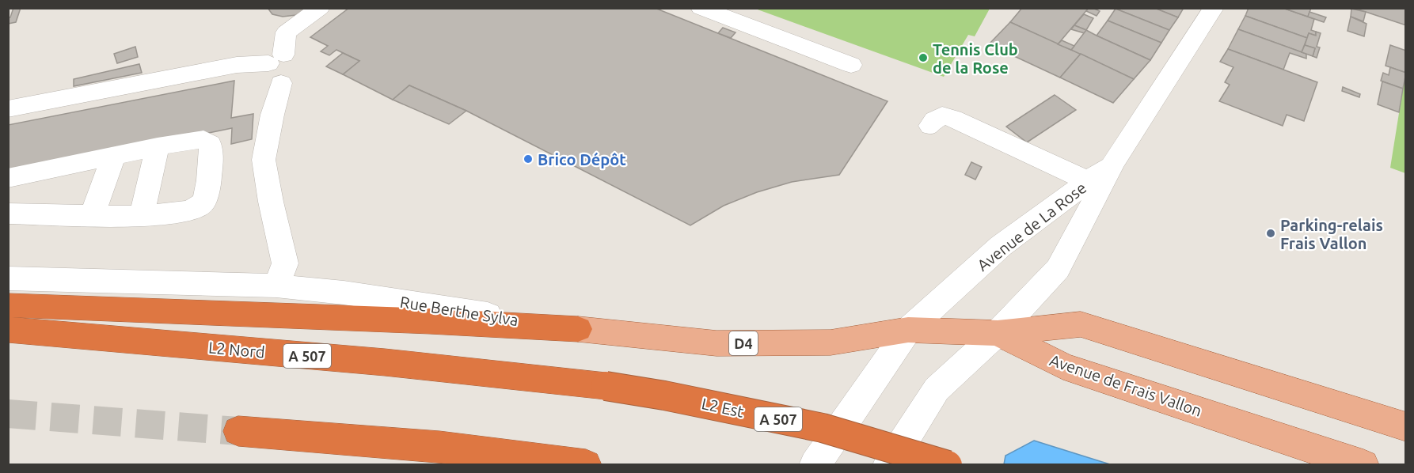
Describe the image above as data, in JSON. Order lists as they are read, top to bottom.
{
  "streets": {
    "highway": ["L2 Nord", "A 507", "L2 Est"],
    "main road": ["Rue Berthe Sylva", "D4", "Avenue de Frais Vallon"],
    "street": ["Avenue de La Rose"]
  },
  "crossings": [
    ["Avenue de La Rose", "Rue Berthe Sylva"],
    ["Avenue de La Rose", "D4"],
    ["Avenue de La Rose", "Avenue de Frais Vallon"],
    ["Rue Berthe Sylva", "D4"],
    ["D4", "Avenue de Frais Vallon"],
    ["L2 Nord", "L2 Est"]
  ],
  "places": ["Tennis Club de la Rose", "Brico Dépôt", "Parking-relais Frais Vallon"]
}
